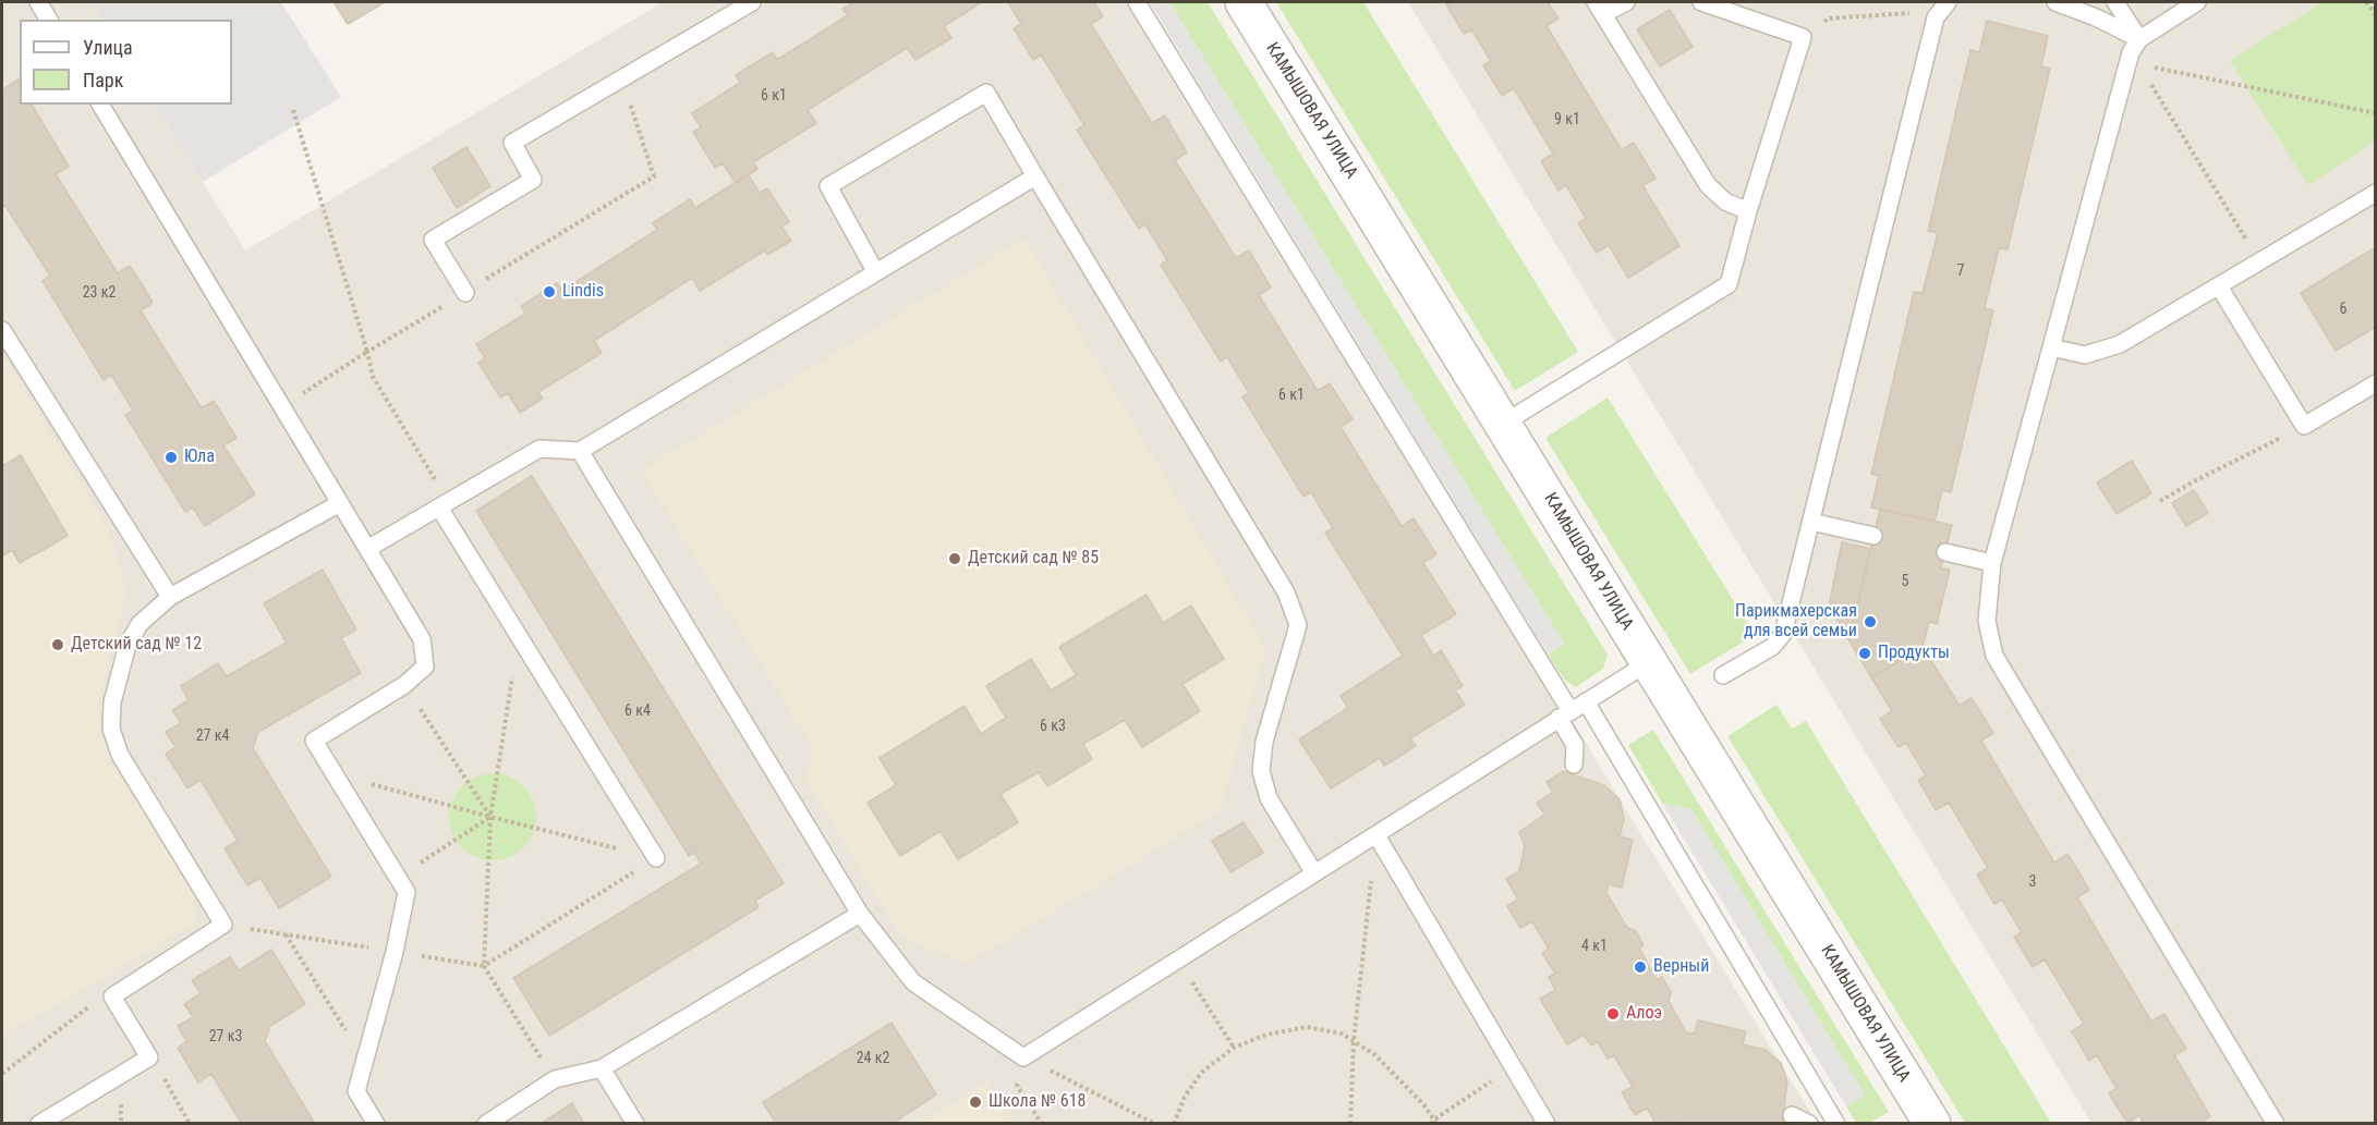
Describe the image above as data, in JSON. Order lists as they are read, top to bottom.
{
  "streets": {
    "street": ["КАМЫШОВАЯ УЛИЦА"]
  },
  "places": [
    "Lindis",
    "Юла",
    "Детский сад № 85",
    "Парикмахерская для всей семьи",
    "Детский сад № 12",
    "Продукты",
    "Верный",
    "Алоэ",
    "Школа № 618"
  ],
  "house_numbers": [
    "6 к1",
    "9 к1",
    "7",
    "23 к2",
    "6",
    "6 к1",
    "5",
    "6 к4",
    "6 к3",
    "27 к4",
    "3",
    "4 к1",
    "27 к3",
    "24 к2"
  ],
  "legend": ["Улица", "Парк"]
}
